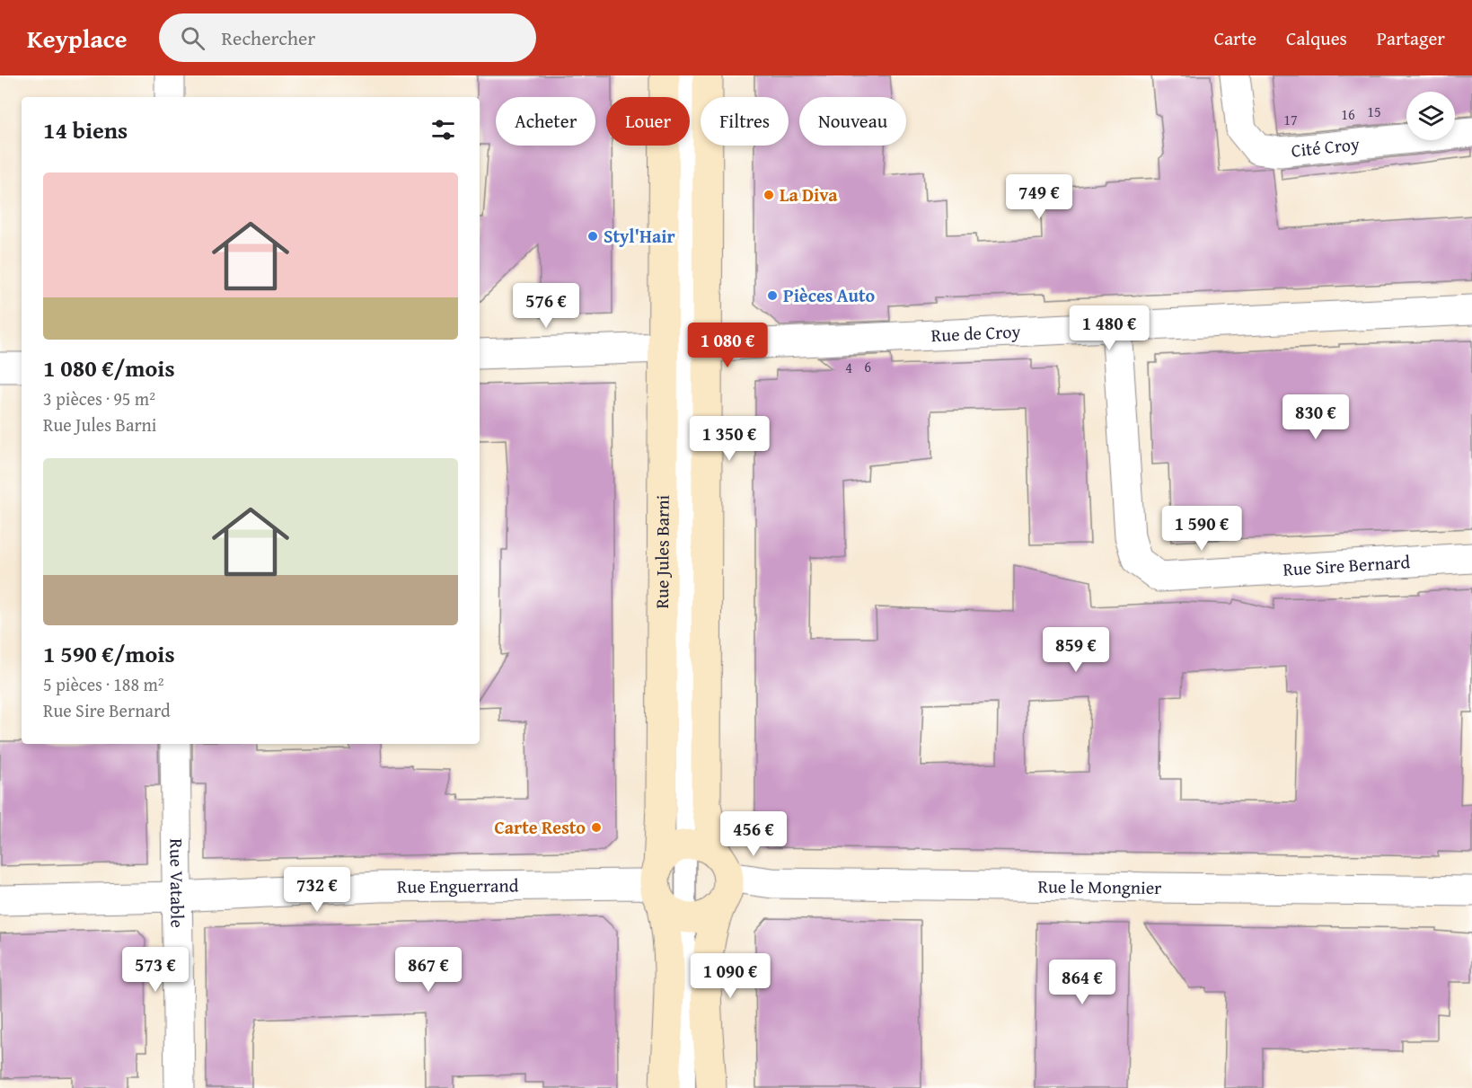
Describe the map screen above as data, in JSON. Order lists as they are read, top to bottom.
{
  "streets": {
    "main road": ["Rue Jules Barni"],
    "street": [
      "Cité Croy",
      "Rue de Croy",
      "Rue Sire Bernard",
      "Rue Vatable",
      "Rue Enguerrand",
      "Rue le Mongnier"
    ]
  },
  "crossings": [
    ["Rue de Croy", "Rue Sire Bernard"],
    ["Rue Jules Barni", "Rue Enguerrand"],
    ["Rue Vatable", "Rue Enguerrand"]
  ],
  "places": [
    "La Diva",
    "Styl'Hair",
    "Pièces Auto",
    "Carte Resto"
  ],
  "house_numbers": [
    "15",
    "16",
    "17",
    "6",
    "4"
  ],
  "page": {
    "header": "Keyplace",
    "search": "Rechercher",
    "nav": ["Carte", "Calques", "Partager"],
    "chip": [
      "Acheter",
      "Louer",
      "Filtres",
      "Nouveau"
    ],
    "heading": "14 biens",
    "list": [
      {
        "name": "1 080 €/mois",
        "note": "3 pièces · 95 m² · Rue Jules Barni"
      },
      {
        "name": "1 590 €/mois",
        "note": "5 pièces · 188 m² · Rue Sire Bernard"
      }
    ],
    "price": [
      "749 €",
      "576 €",
      "1 480 €",
      "1 080 €",
      "830 €",
      "1 350 €",
      "1 590 €",
      "859 €",
      "456 €",
      "732 €",
      "573 €",
      "867 €",
      "1 090 €",
      "864 €"
    ]
  }
}
